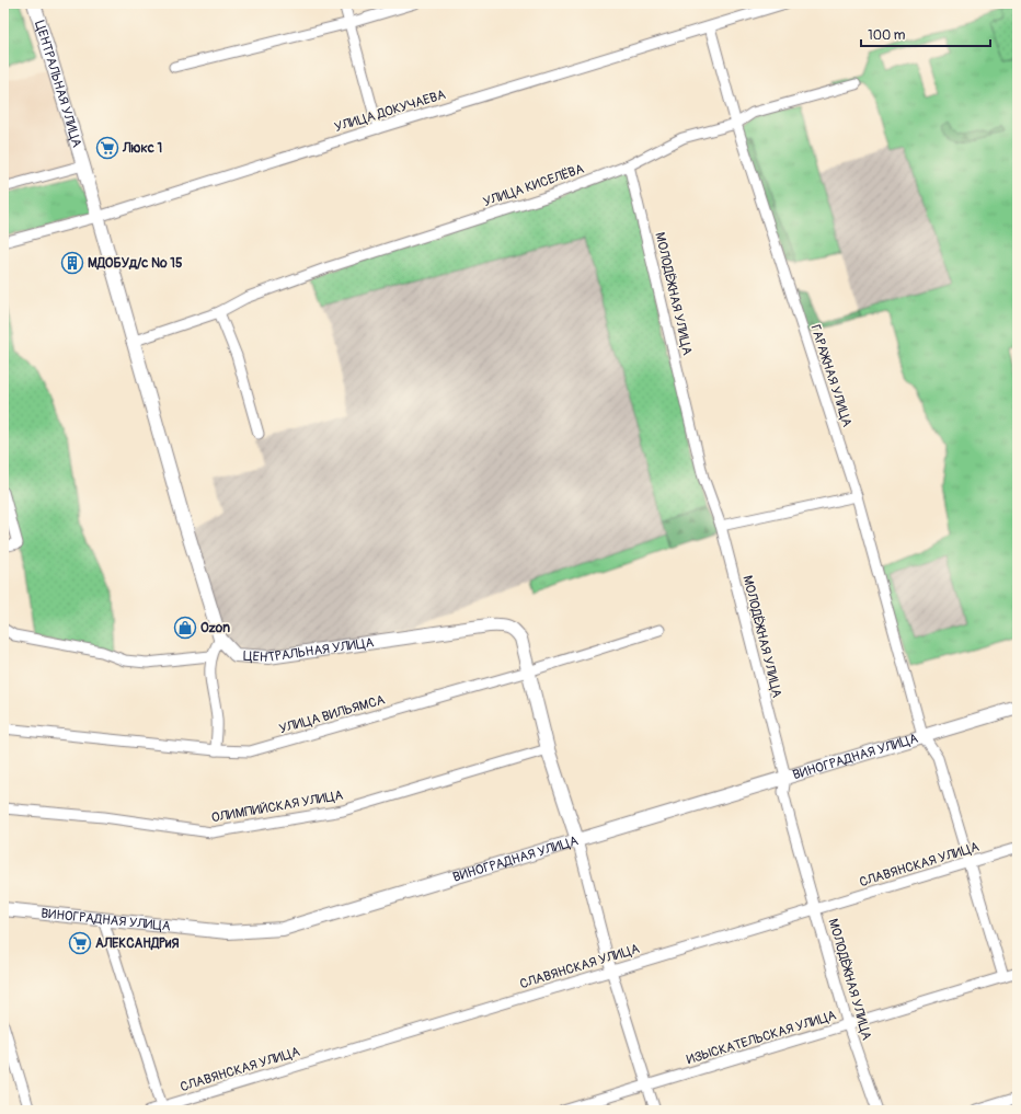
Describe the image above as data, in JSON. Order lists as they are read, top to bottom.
{
  "streets": {
    "street": [
      "ЦЕНТРАЛЬНАЯ УЛИЦА",
      "УЛИЦА ДОКУЧАЕВА",
      "УЛИЦА КИСЕЛЁВА",
      "МОЛОДЁЖНАЯ УЛИЦА",
      "ГАРАЖНАЯ УЛИЦА",
      "УЛИЦА ВИЛЬЯМСА",
      "ВИНОГРАДНАЯ УЛИЦА",
      "ОЛИМПИЙСКАЯ УЛИЦА",
      "СЛАВЯНСКАЯ УЛИЦА",
      "ИЗЫСКАТЕЛЬСКАЯ УЛИЦА"
    ]
  },
  "crossings": [
    ["ЦЕНТРАЛЬНАЯ УЛИЦА", "УЛИЦА ДОКУЧАЕВА"],
    ["ЦЕНТРАЛЬНАЯ УЛИЦА", "УЛИЦА КИСЕЛЁВА"],
    ["ЦЕНТРАЛЬНАЯ УЛИЦА", "УЛИЦА ВИЛЬЯМСА"],
    ["ЦЕНТРАЛЬНАЯ УЛИЦА", "ВИНОГРАДНАЯ УЛИЦА"],
    ["ЦЕНТРАЛЬНАЯ УЛИЦА", "ОЛИМПИЙСКАЯ УЛИЦА"],
    ["УЛИЦА ДОКУЧАЕВА", "ГАРАЖНАЯ УЛИЦА"],
    ["УЛИЦА КИСЕЛЁВА", "МОЛОДЁЖНАЯ УЛИЦА"],
    ["УЛИЦА КИСЕЛЁВА", "ГАРАЖНАЯ УЛИЦА"],
    ["МОЛОДЁЖНАЯ УЛИЦА", "ВИНОГРАДНАЯ УЛИЦА"],
    ["МОЛОДЁЖНАЯ УЛИЦА", "СЛАВЯНСКАЯ УЛИЦА"],
    ["МОЛОДЁЖНАЯ УЛИЦА", "ИЗЫСКАТЕЛЬСКАЯ УЛИЦА"],
    ["ГАРАЖНАЯ УЛИЦА", "ВИНОГРАДНАЯ УЛИЦА"],
    ["ГАРАЖНАЯ УЛИЦА", "СЛАВЯНСКАЯ УЛИЦА"],
    ["ГАРАЖНАЯ УЛИЦА", "ИЗЫСКАТЕЛЬСКАЯ УЛИЦА"]
  ],
  "places": {
    "supermarket": ["Люкс 1", "АЛЕКСАНДРиЯ"],
    "building": ["МДОБУд/с № 15"],
    "shop": ["Ozon"]
  },
  "scale_bar": "100 m"
}
